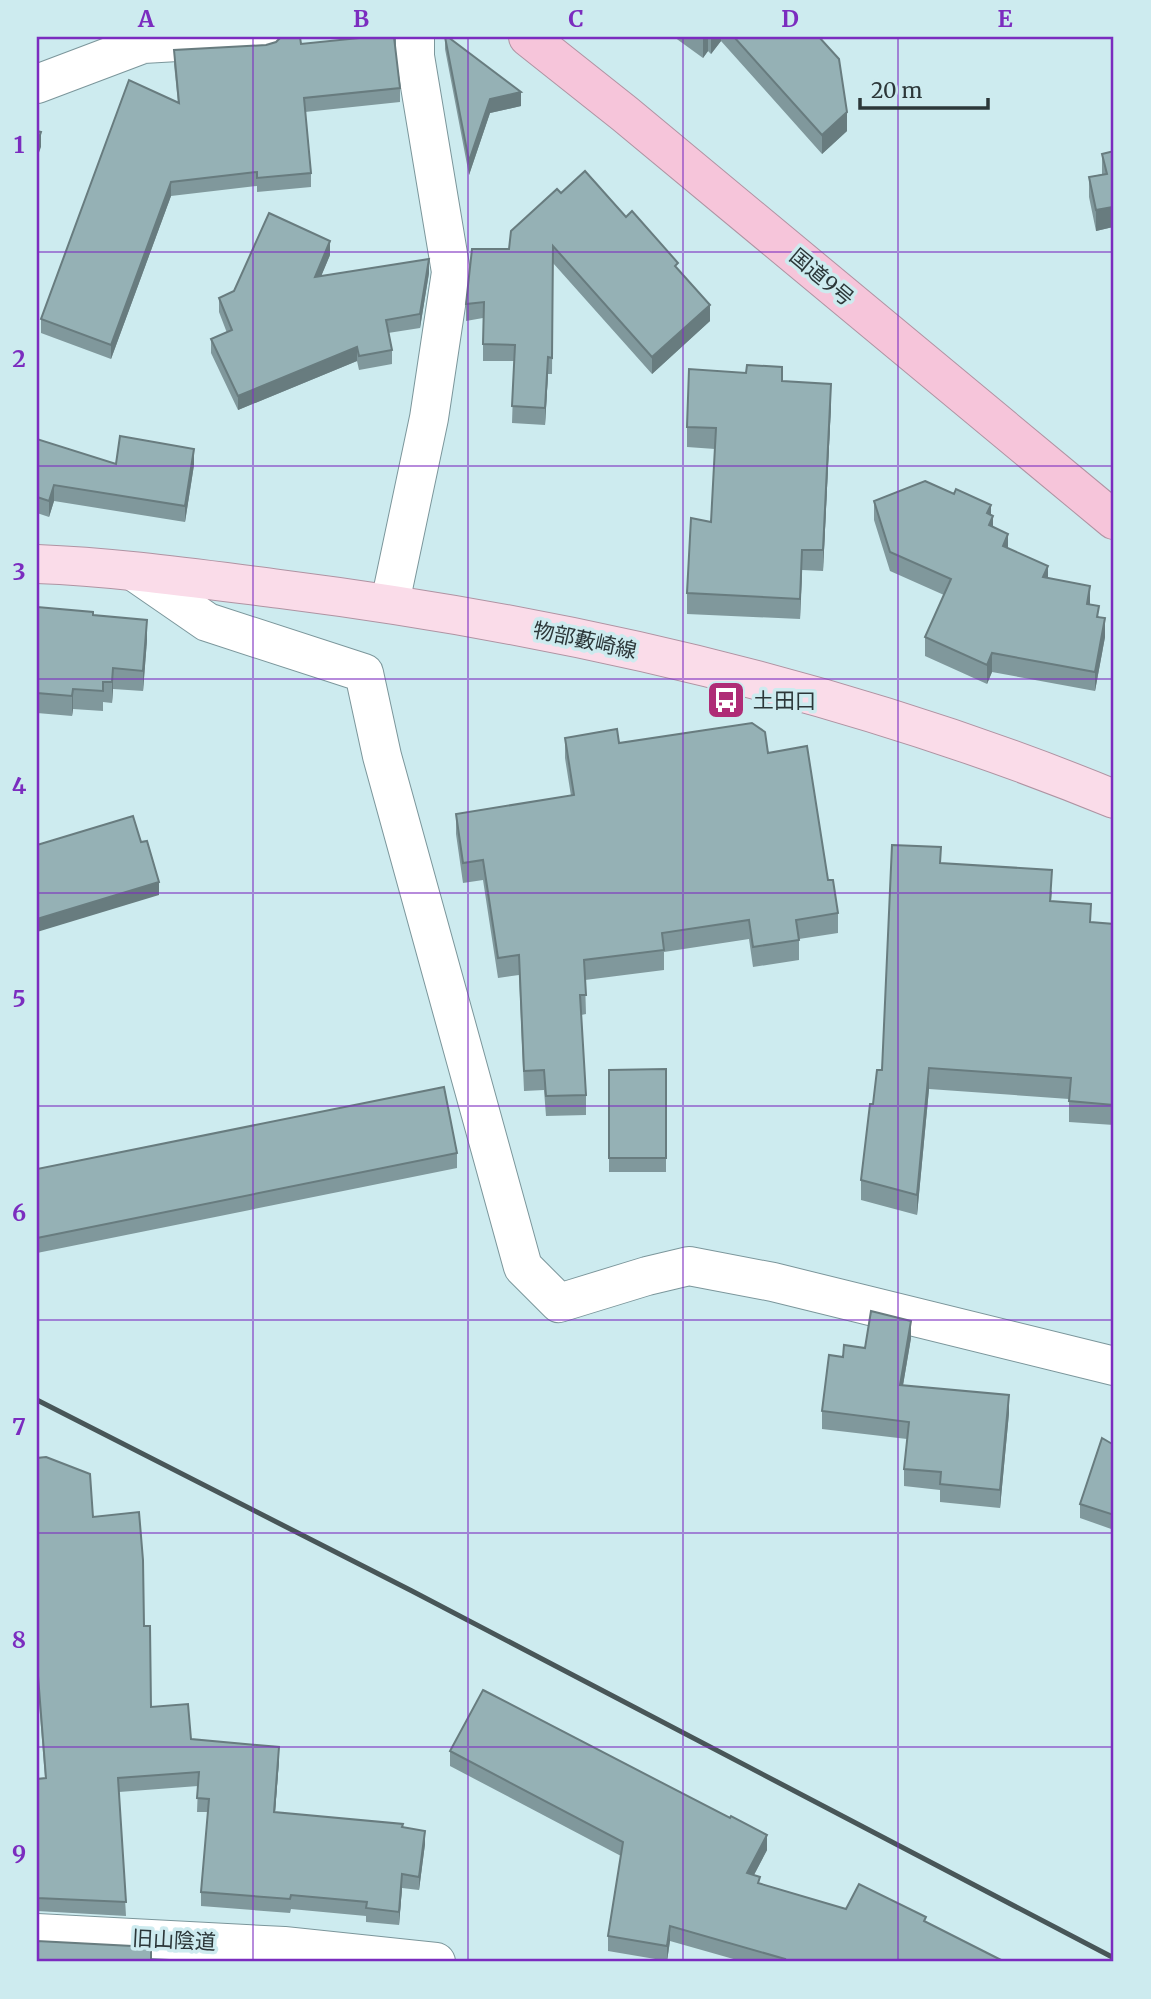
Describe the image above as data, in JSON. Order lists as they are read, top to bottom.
{
  "streets": {
    "highway": ["国道9号"],
    "main road": ["物部藪崎線"],
    "street": ["旧山陰道"]
  },
  "places": {
    "bus stop": ["土田口"]
  },
  "scale_bar": "20 m",
  "grid": {
    "columns": [
      "A",
      "B",
      "C",
      "D",
      "E"
    ],
    "rows": [
      "1",
      "2",
      "3",
      "4",
      "5",
      "6",
      "7",
      "8",
      "9"
    ]
  }
}
